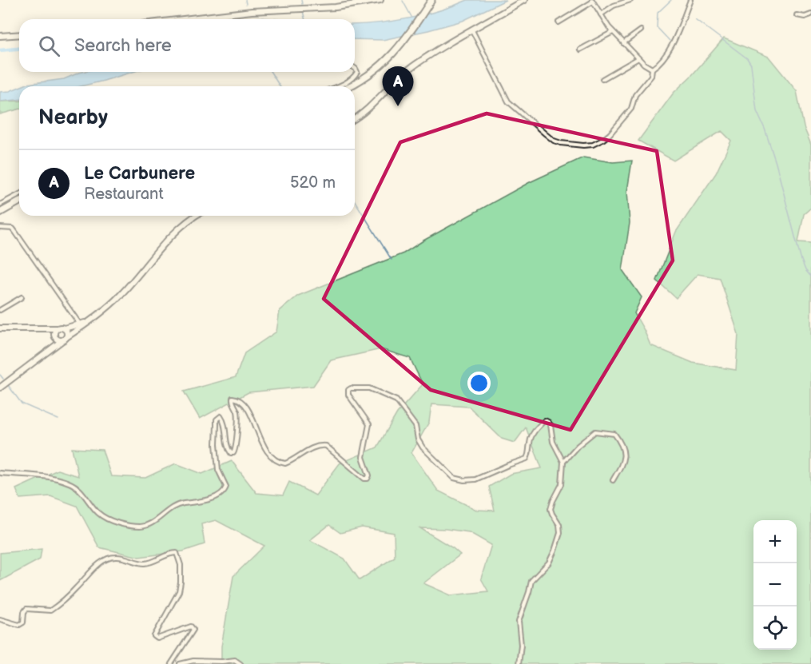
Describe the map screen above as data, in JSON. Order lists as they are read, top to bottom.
{
  "page": {
    "search": "Search here",
    "pins": "A",
    "heading": "Nearby",
    "list": [
      {
        "mark": "A",
        "name": "Le Carbunere",
        "note": "Restaurant",
        "value": "520 m"
      }
    ],
    "map_buttons": ["+", "−"]
  }
}
